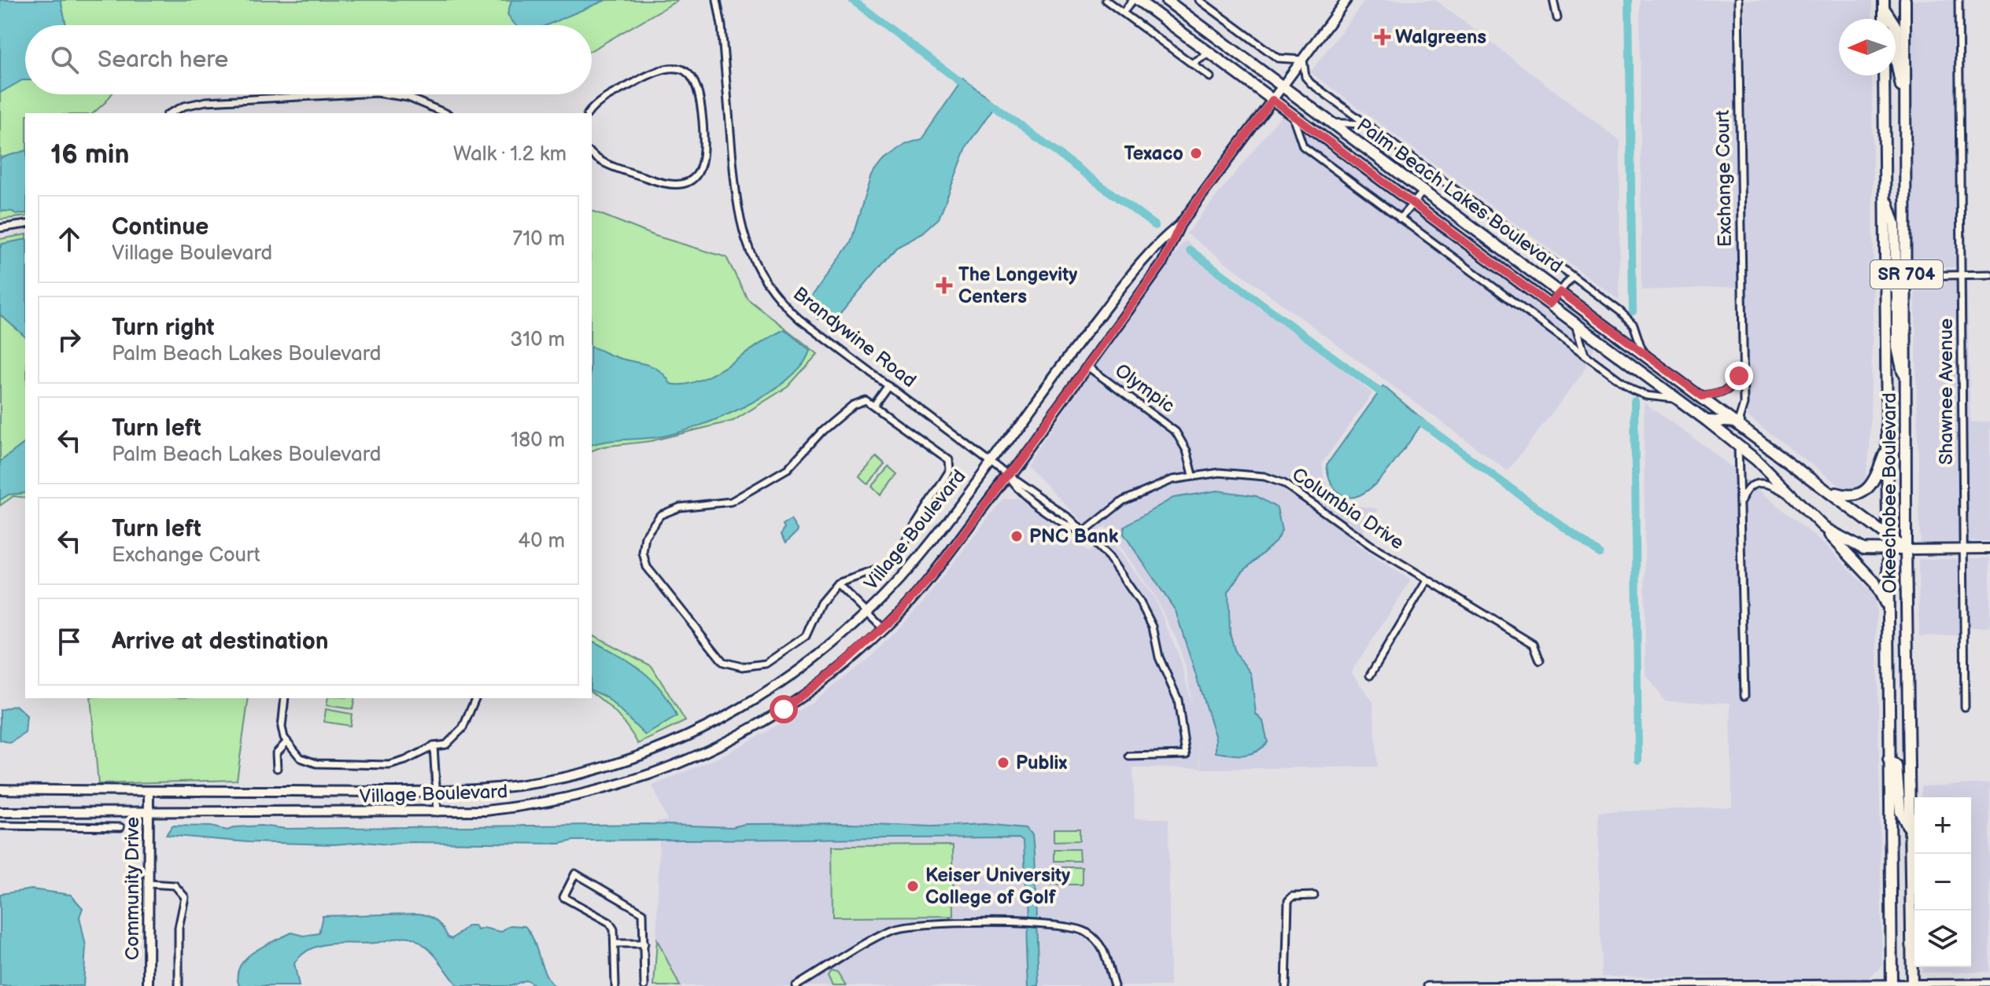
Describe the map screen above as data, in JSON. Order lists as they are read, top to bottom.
{
  "streets": {
    "main road": ["Palm Beach Lakes Boulevard", "SR 704", "Okeechobee Boulevard"],
    "street": [
      "Exchange Court",
      "Brandywine Road",
      "Olympic",
      "Shawnee Avenue",
      "Columbia Drive",
      "Village Boulevard",
      "Community Drive"
    ]
  },
  "crossings": [
    ["Exchange Court", "Palm Beach Lakes Boulevard"],
    ["Palm Beach Lakes Boulevard", "Okeechobee Boulevard"],
    ["Palm Beach Lakes Boulevard", "Village Boulevard"],
    ["Brandywine Road", "Columbia Drive"],
    ["Brandywine Road", "Village Boulevard"],
    ["Olympic", "Columbia Drive"],
    ["Olympic", "Village Boulevard"],
    ["Village Boulevard", "Community Drive"]
  ],
  "places": {
    "health": ["Walgreens", "The Longevity Centers"],
    "other": [
      "Texaco",
      "PNC Bank",
      "Publix",
      "Keiser University College of Golf"
    ]
  },
  "north": "left",
  "page": {
    "search": "Search here",
    "heading": ["16 min", "Walk · 1.2 km"],
    "list": [
      ["Continue", "Village Boulevard", "710 m"],
      ["Turn right", "Palm Beach Lakes Boulevard", "310 m"],
      ["Turn left", "Palm Beach Lakes Boulevard", "180 m"],
      ["Turn left", "Exchange Court", "40 m"],
      "Arrive at destination"
    ],
    "map_buttons": ["+", "−"]
  }
}
